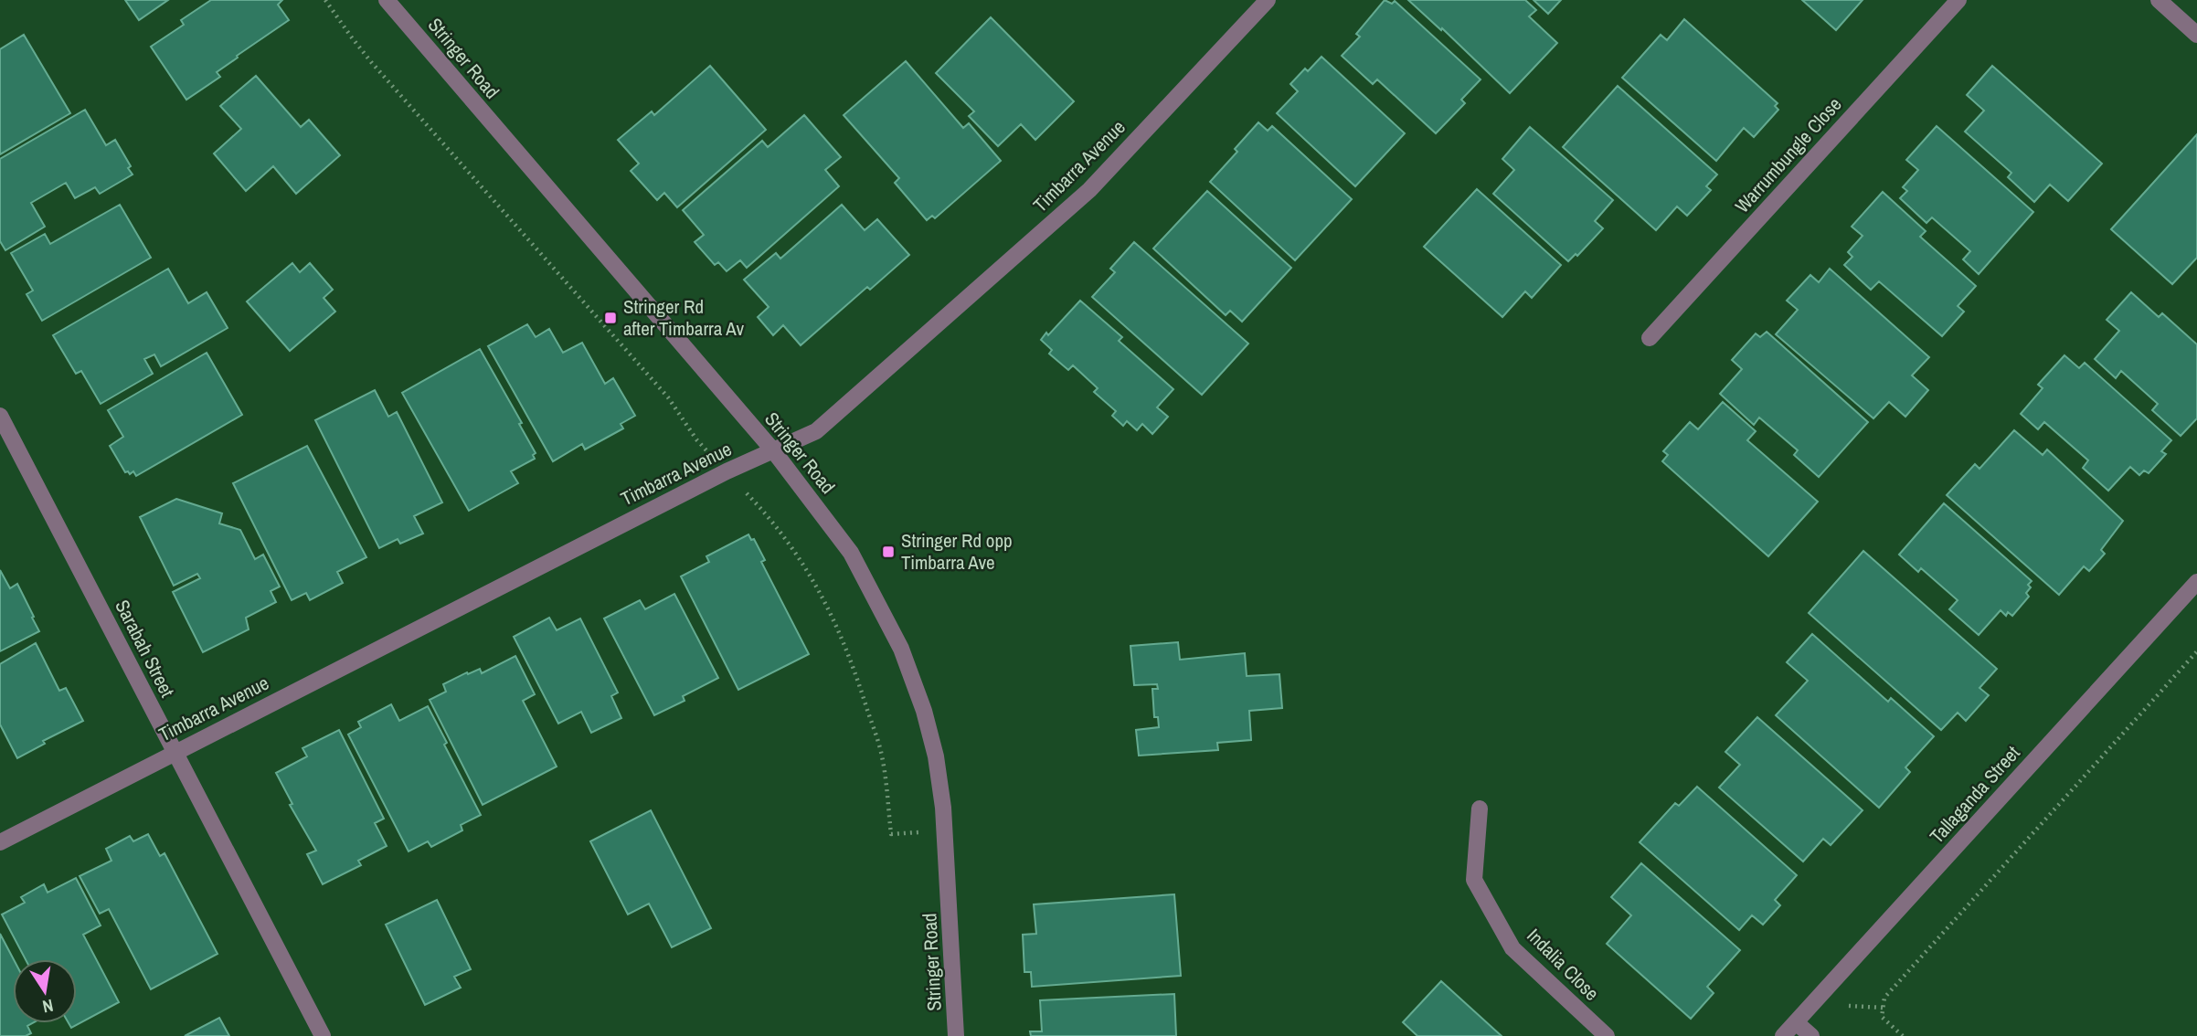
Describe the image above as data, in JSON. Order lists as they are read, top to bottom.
{
  "streets": {
    "street": [
      "Stringer Road",
      "Warrumbungle Close",
      "Timbarra Avenue",
      "Sarabah Street",
      "Tallaganda Street",
      "Indalia Close"
    ]
  },
  "crossings": [
    ["Stringer Road", "Timbarra Avenue"],
    ["Timbarra Avenue", "Sarabah Street"]
  ],
  "places": {
    "transit": ["Stringer Rd after Timbarra Av", "Stringer Rd opp Timbarra Ave"]
  },
  "north": "bottom"
}
